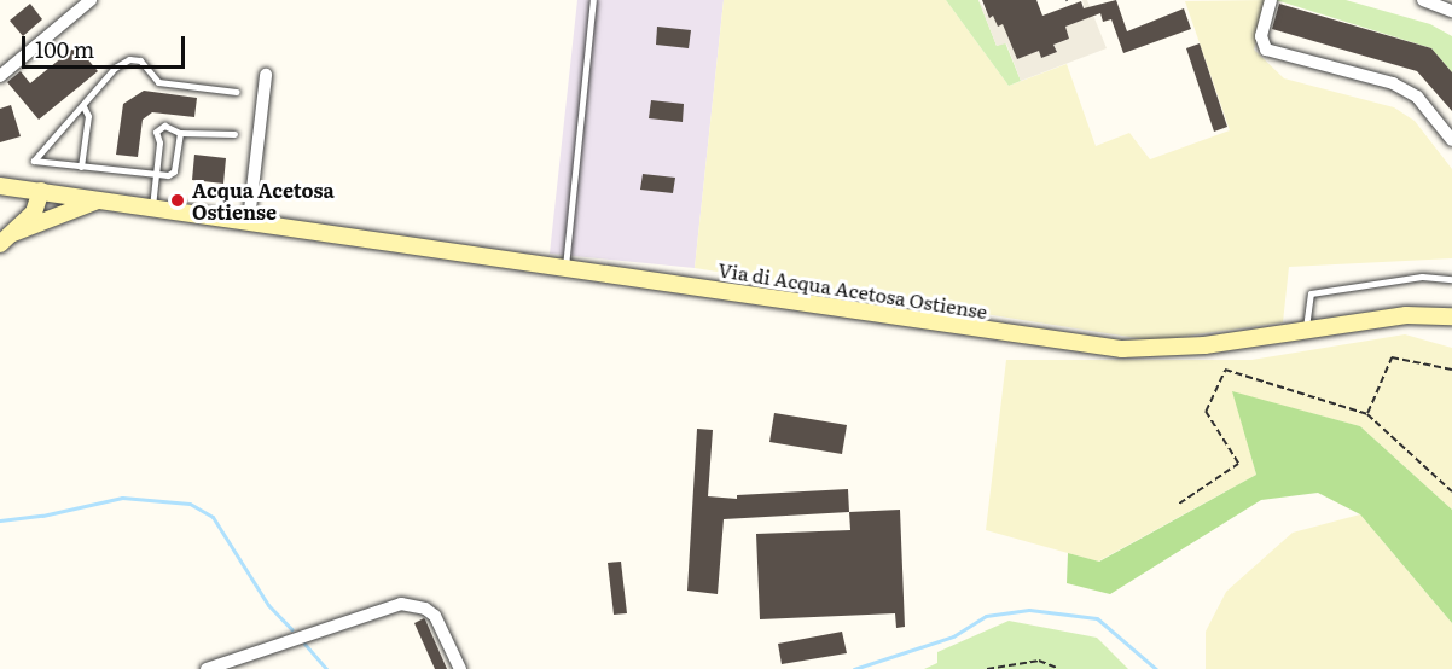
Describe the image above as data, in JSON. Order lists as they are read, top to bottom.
{
  "streets": {
    "street": ["Via di Acqua Acetosa Ostiense"]
  },
  "places": ["Acqua Acetosa Ostiense"],
  "scale_bar": "100 m"
}
